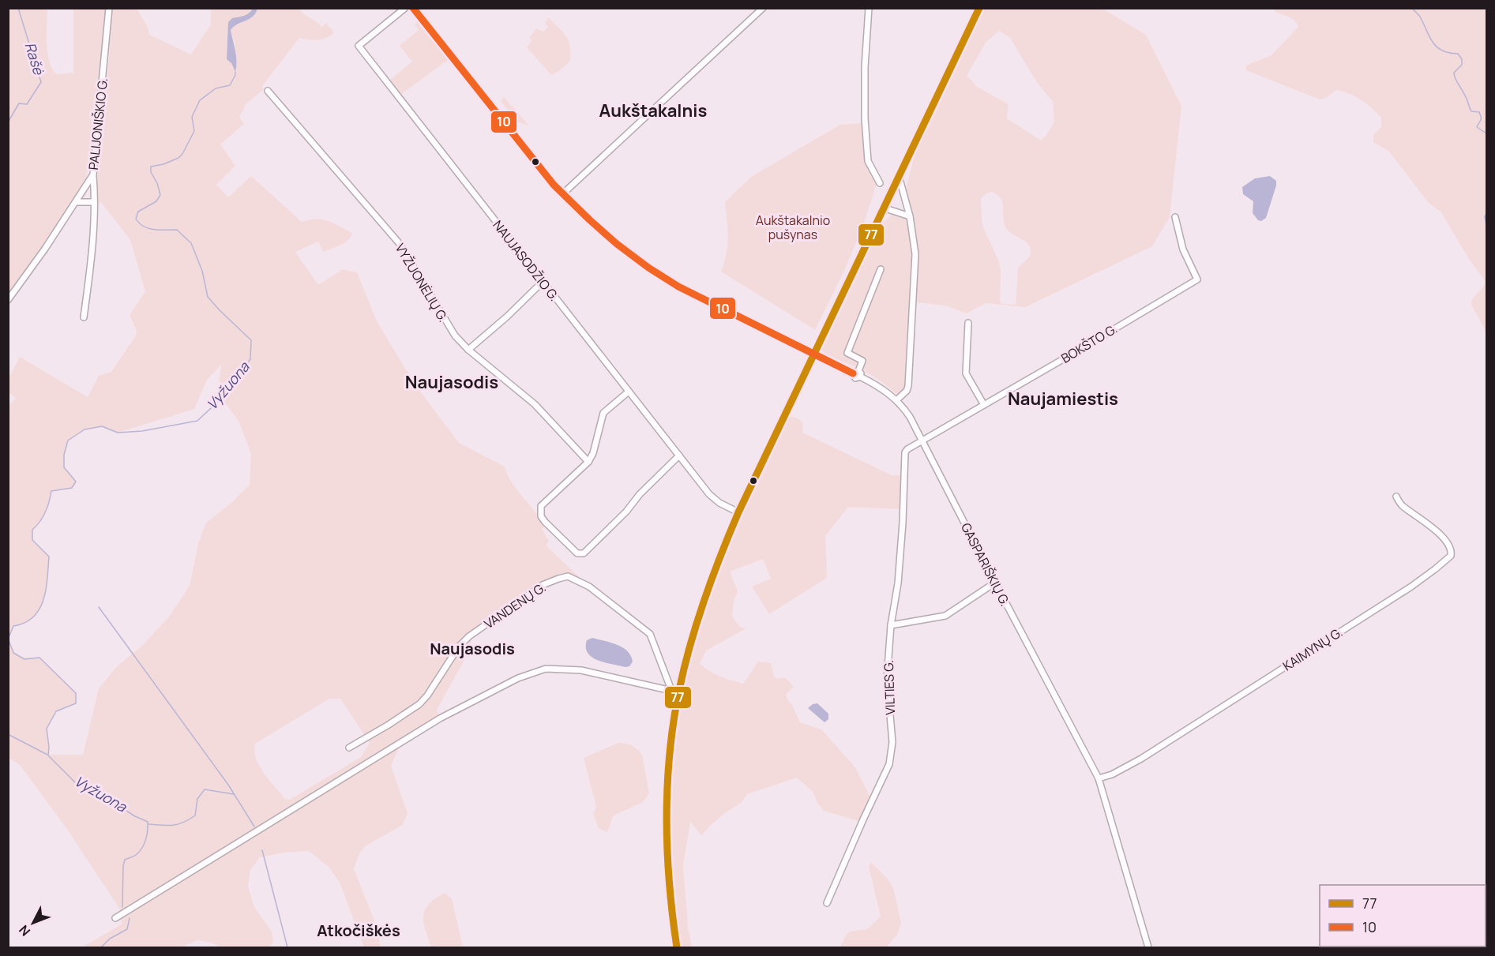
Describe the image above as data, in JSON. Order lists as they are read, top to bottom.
{
  "streets": {
    "street": [
      "PALIJONIŠKIO G.",
      "NAUJASODŽIO G.",
      "VYŽUONĖLIŲ G.",
      "BOKŠTO G.",
      "GASPARIŠKIŲ G.",
      "VANDENŲ G.",
      "KAIMYNŲ G.",
      "VILTIES G."
    ]
  },
  "crossings": [
    ["BOKŠTO G.", "GASPARIŠKIŲ G."],
    ["BOKŠTO G.", "VILTIES G."],
    ["GASPARIŠKIŲ G.", "KAIMYNŲ G."],
    ["GASPARIŠKIŲ G.", "VILTIES G."]
  ],
  "districts": [
    "Aukštakalnis",
    "Naujasodis",
    "Naujamiestis",
    "Naujasodis",
    "Atkočiškės"
  ],
  "water": ["Rašė", "Vyžuona"],
  "parks": ["Aukštakalnio pušynas"],
  "lines": ["transit line 77", "transit line 10"],
  "legend": ["77", "10"],
  "north": "bottom left"
}
